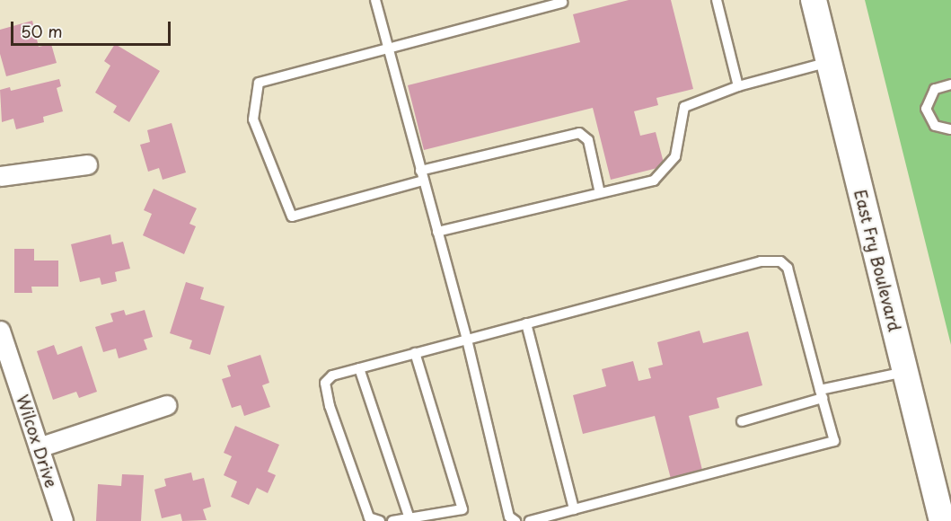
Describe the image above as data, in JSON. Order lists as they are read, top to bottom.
{
  "streets": {
    "main road": ["East Fry Boulevard"],
    "street": ["Wilcox Drive"]
  },
  "scale_bar": "50 m"
}
